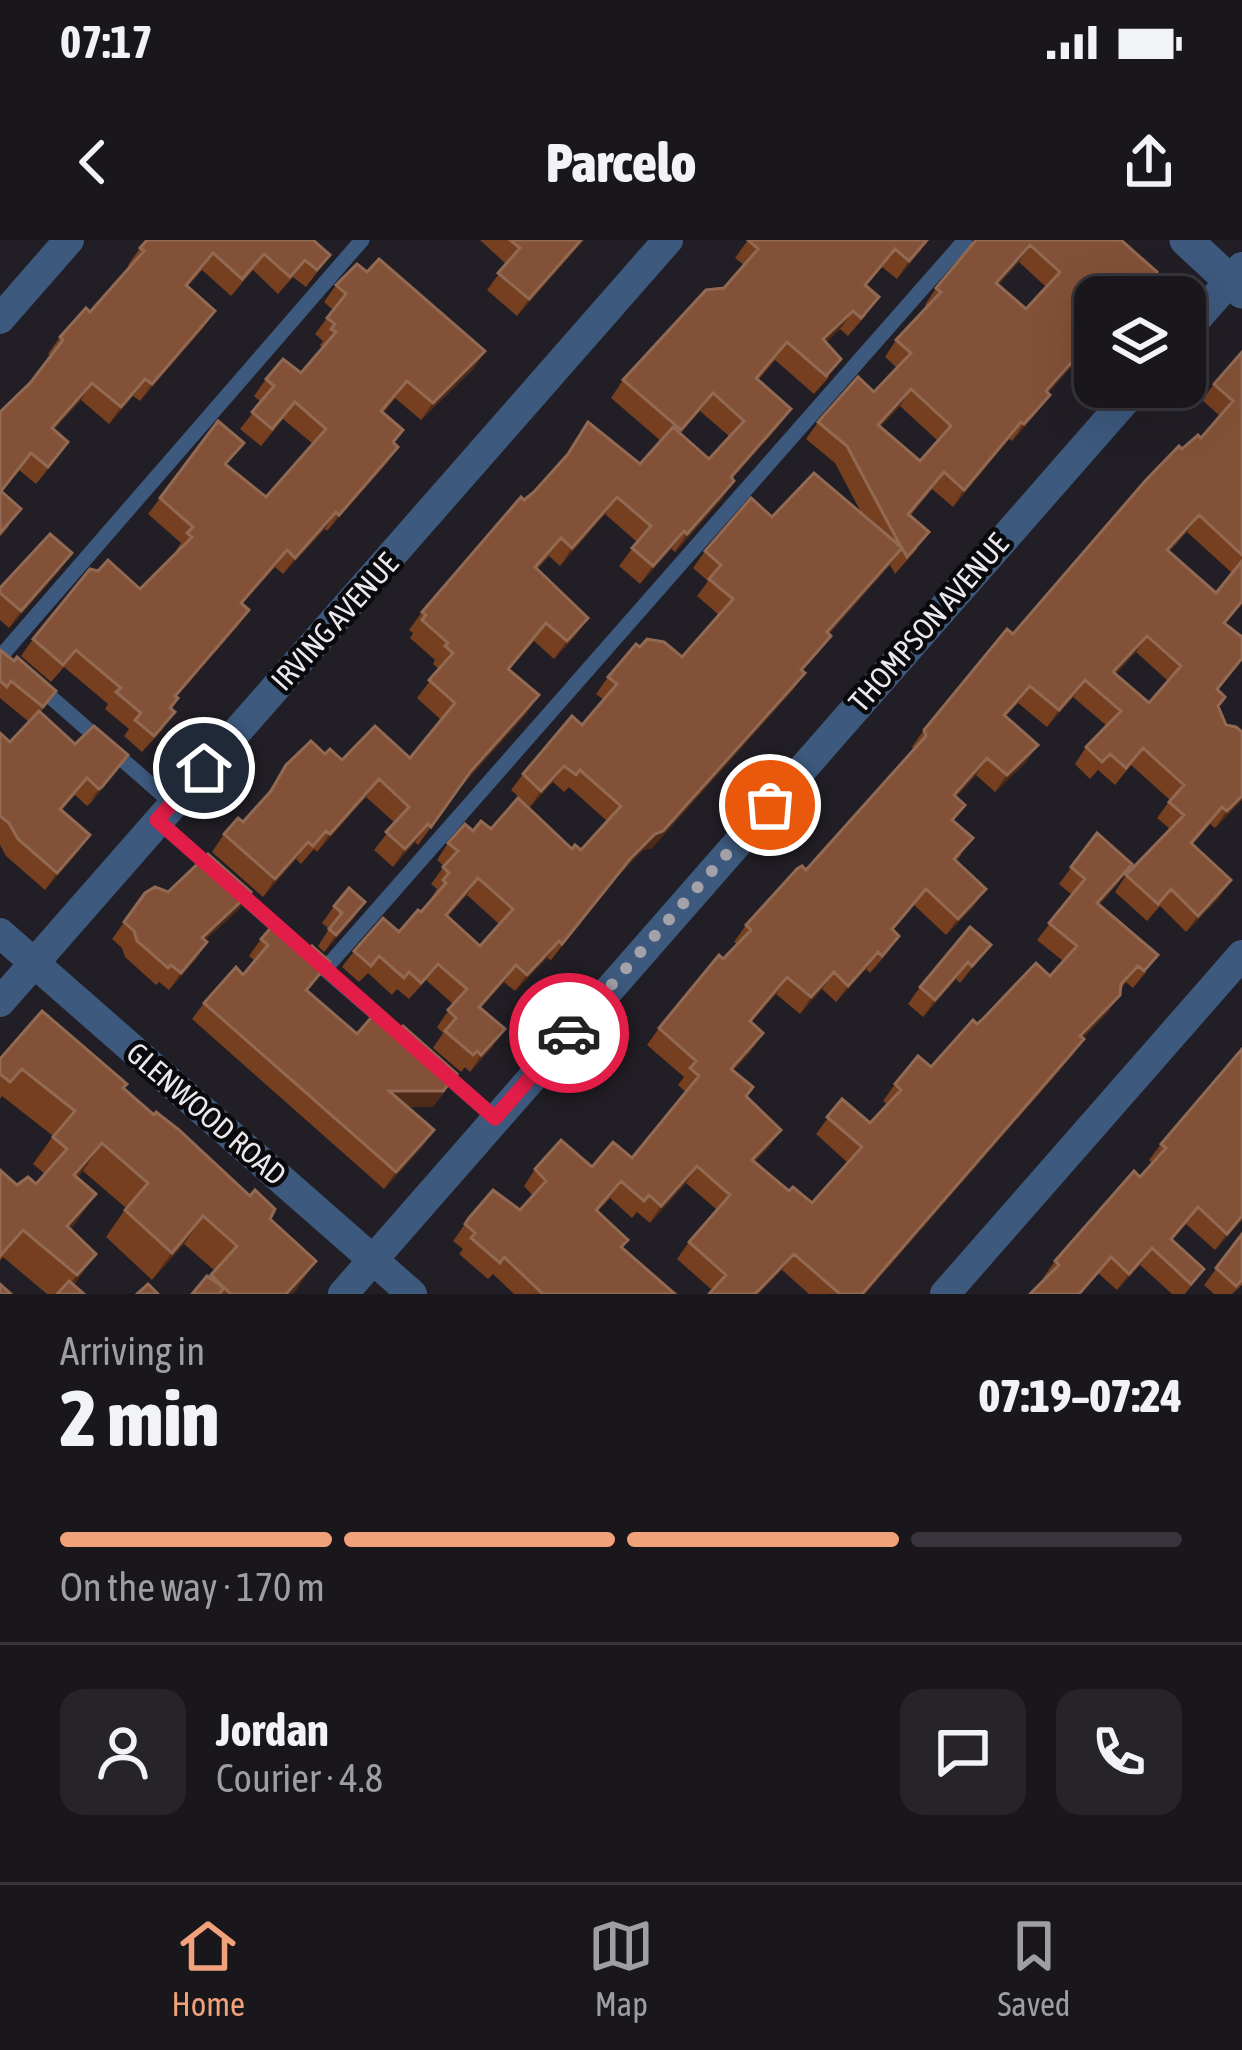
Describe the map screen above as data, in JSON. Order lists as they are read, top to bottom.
{
  "streets": {
    "street": ["IRVING AVENUE", "THOMPSON AVENUE", "GLENWOOD ROAD"]
  },
  "crossings": [
    ["IRVING AVENUE", "GLENWOOD ROAD"],
    ["THOMPSON AVENUE", "GLENWOOD ROAD"]
  ],
  "page": {
    "status": "07:17",
    "header": "Parcelo",
    "heading": ["2 min", "Arriving in", "07:19–07:24"],
    "panel": ["Jordan", "Courier · 4.8"],
    "bar": "On the way · 170 m",
    "tabs": ["Home", "Map", "Saved"]
  }
}
